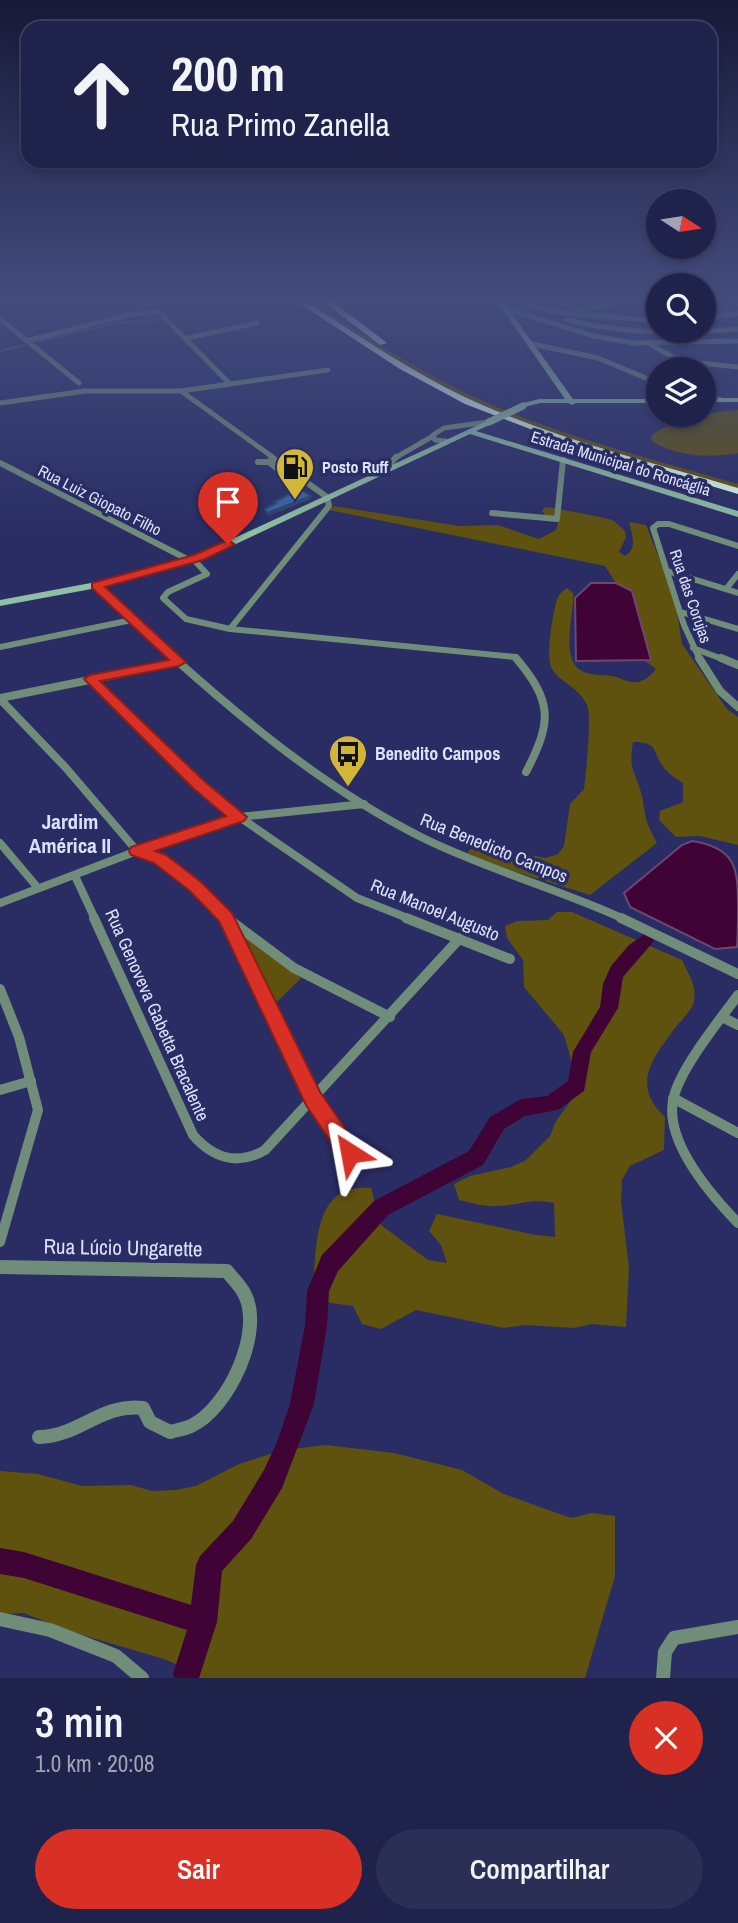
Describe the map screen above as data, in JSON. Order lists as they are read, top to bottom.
{
  "streets": {
    "street": [
      "Estrada Municipal do Roncáglia",
      "Rua Luiz Giopato Filho",
      "Rua das Corujas",
      "Rua Benedicto Campos",
      "Rua Manoel Augusto",
      "Rua Genoveva Gabetta Bracalente",
      "Rua Lúcio Ungarette"
    ]
  },
  "crossings": [
    ["Rua Manoel Augusto", "Rua Genoveva Gabetta Bracalente"]
  ],
  "districts": ["Jardim América II"],
  "places": {
    "fuel station": ["Posto Ruff"],
    "bus stop": ["Benedito Campos"]
  },
  "north": "right",
  "page": {
    "turn": ["200 m", "Rua Primo Zanella"],
    "heading": ["3 min", "1.0 km · 20:08"],
    "buttons": ["Sair", "Compartilhar"]
  }
}
